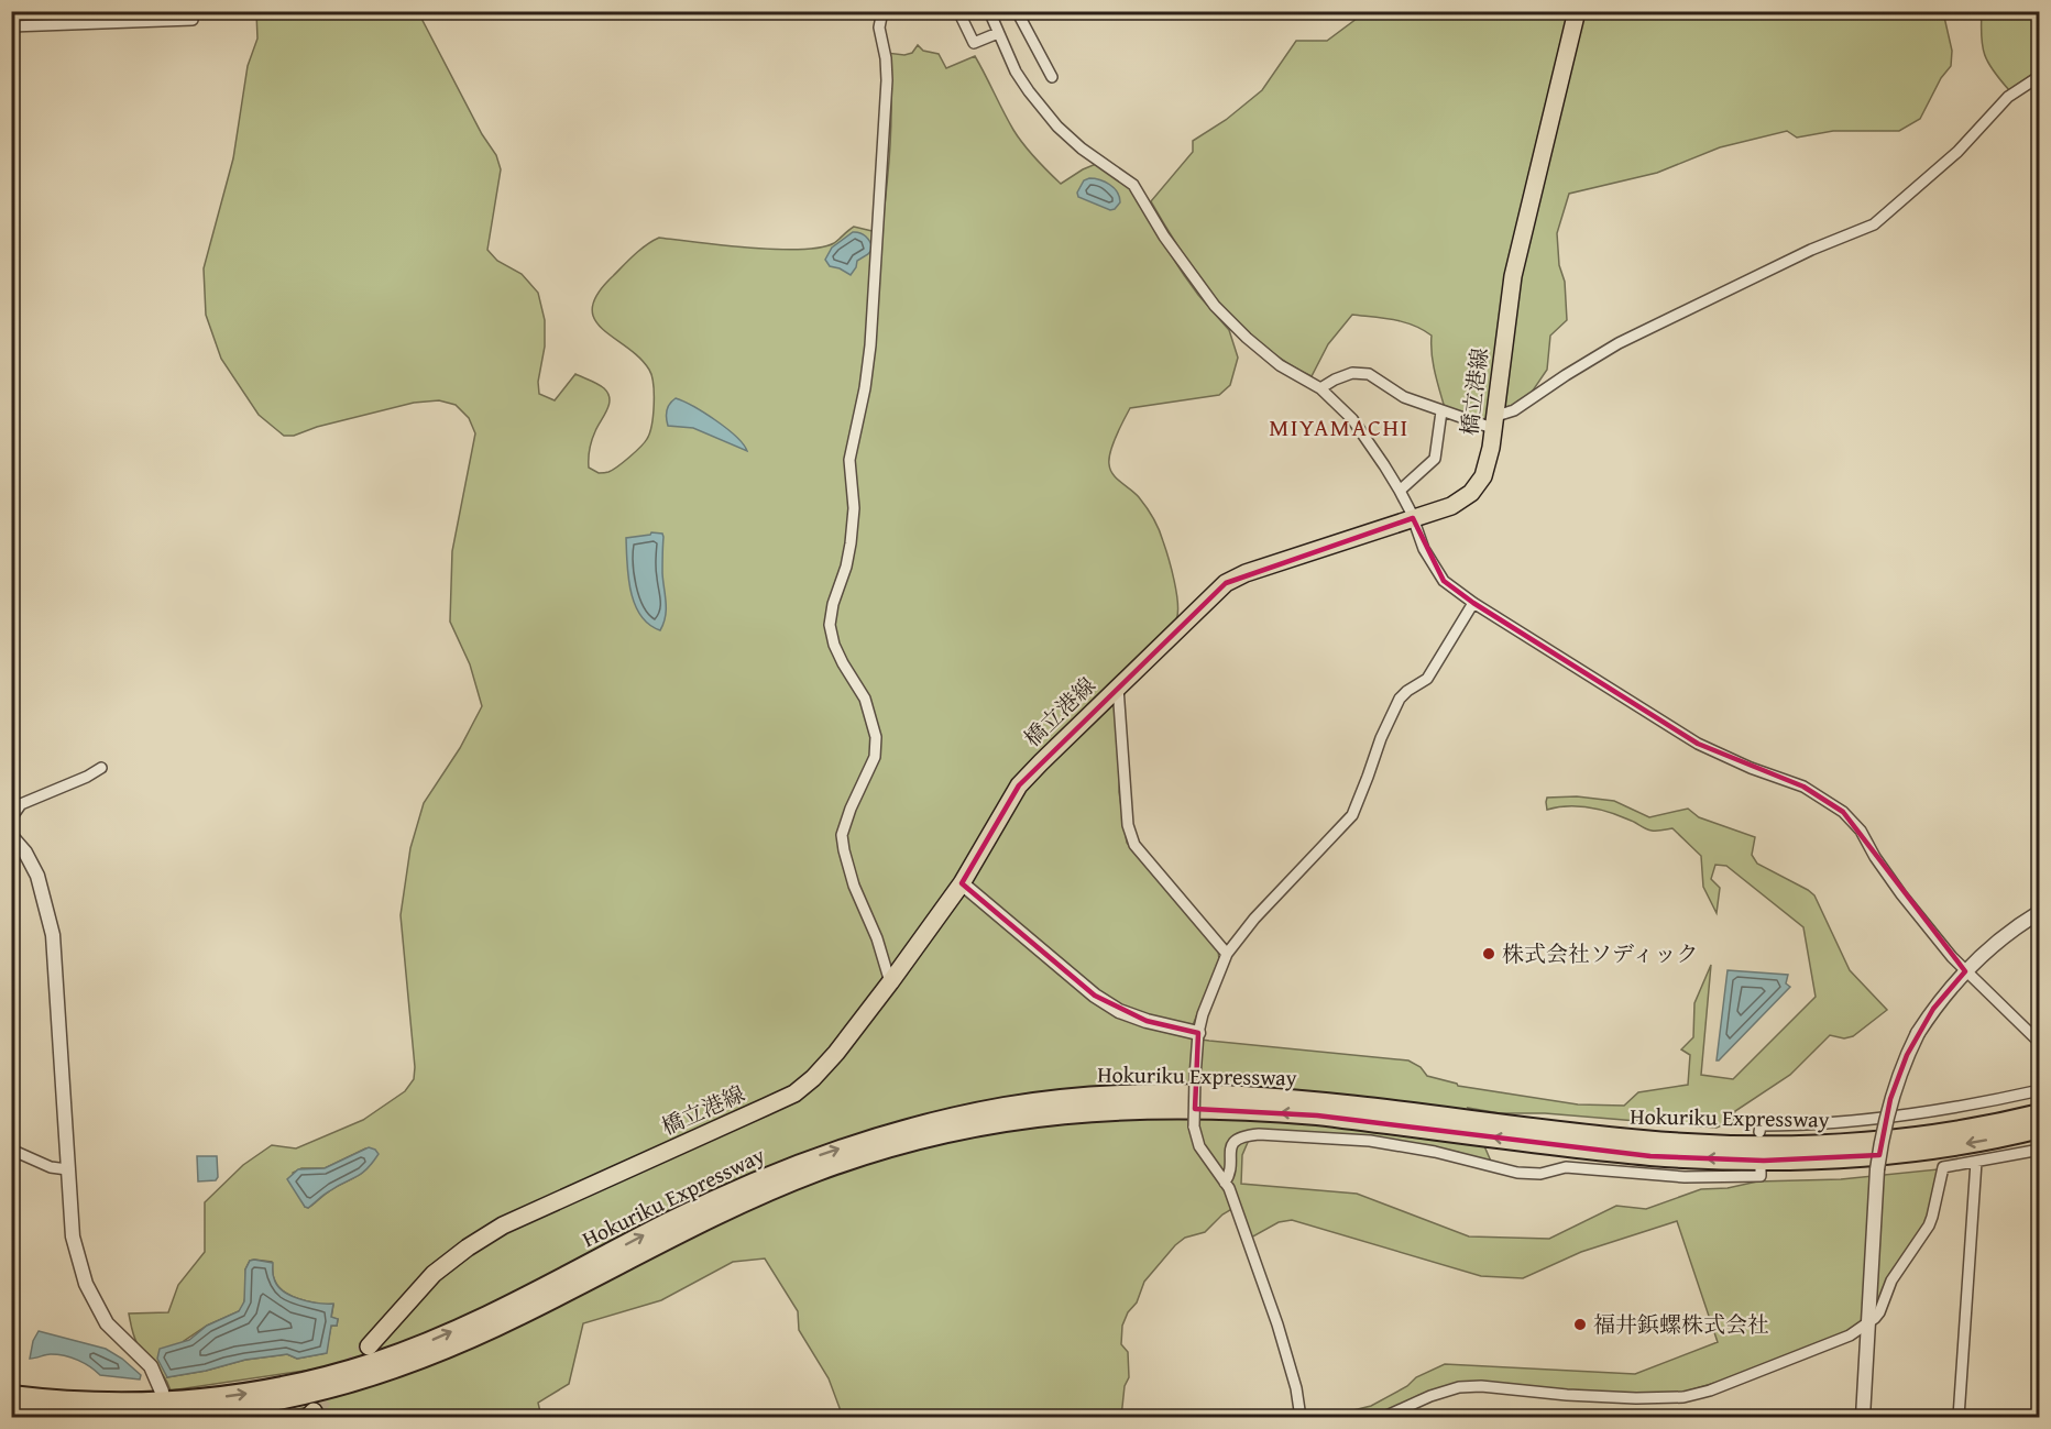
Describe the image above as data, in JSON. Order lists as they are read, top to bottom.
{
  "streets": {
    "highway": ["Hokuriku Expressway"],
    "main road": ["橋立港線"]
  },
  "districts": ["MIYAMACHI"],
  "places": ["株式会社ソディック", "福井鋲螺株式会社"]
}
